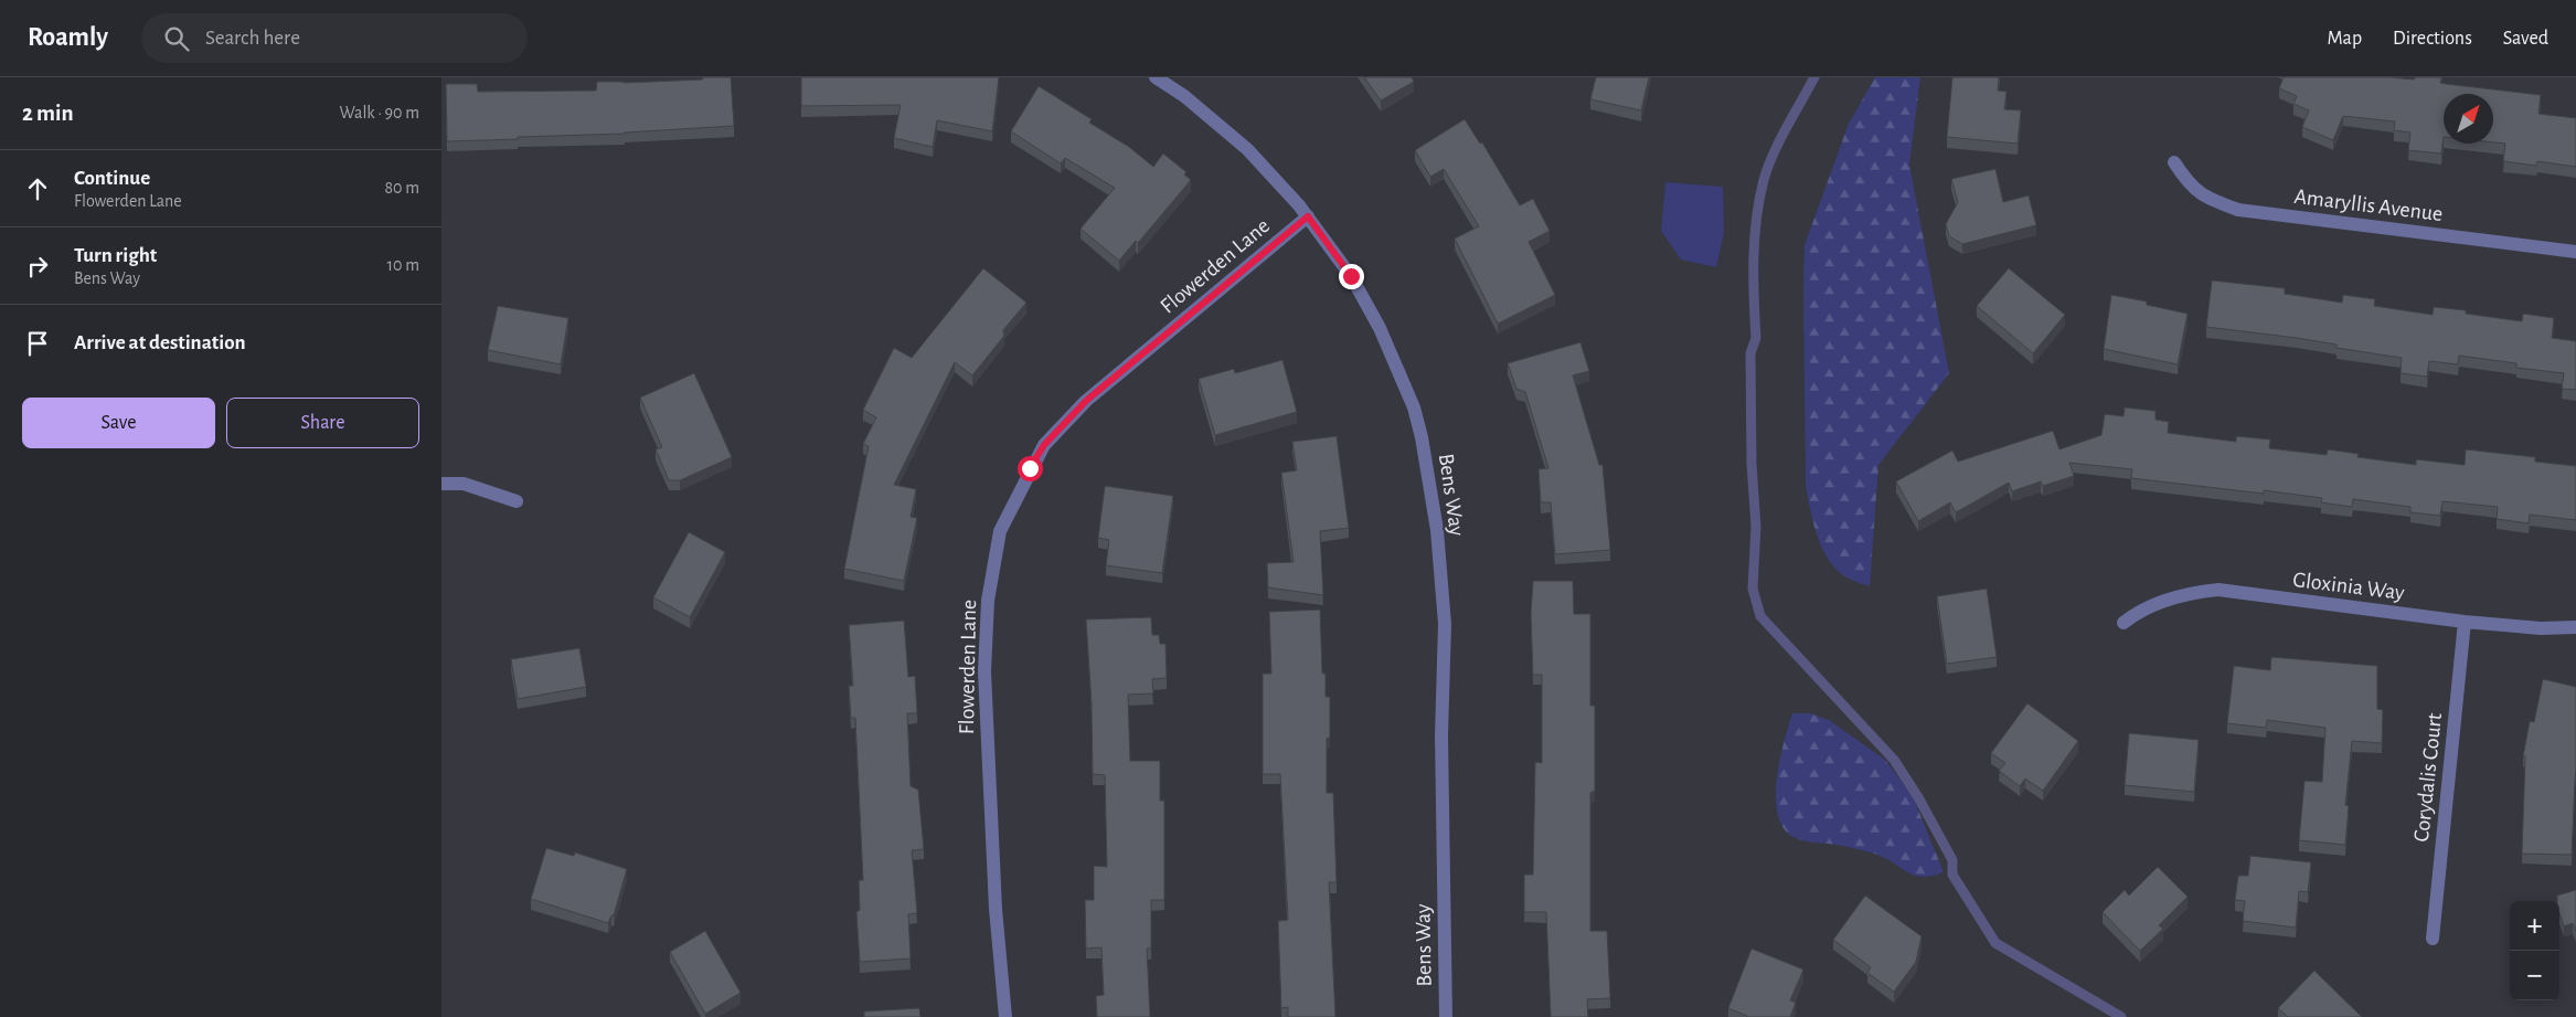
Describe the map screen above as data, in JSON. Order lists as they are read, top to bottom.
{
  "streets": {
    "street": [
      "Amaryllis Avenue",
      "Flowerden Lane",
      "Bens Way",
      "Gloxinia Way",
      "Corydalis Court"
    ]
  },
  "crossings": [
    ["Flowerden Lane", "Bens Way"],
    ["Gloxinia Way", "Corydalis Court"]
  ],
  "north": "top right",
  "page": {
    "header": "Roamly",
    "search": "Search here",
    "nav": ["Map", "Directions", "Saved"],
    "heading": ["2 min", "Walk · 90 m"],
    "list": [
      ["Continue", "Flowerden Lane", "80 m"],
      ["Turn right", "Bens Way", "10 m"],
      "Arrive at destination"
    ],
    "buttons": ["Save", "Share"],
    "map_buttons": ["+", "−"]
  }
}
